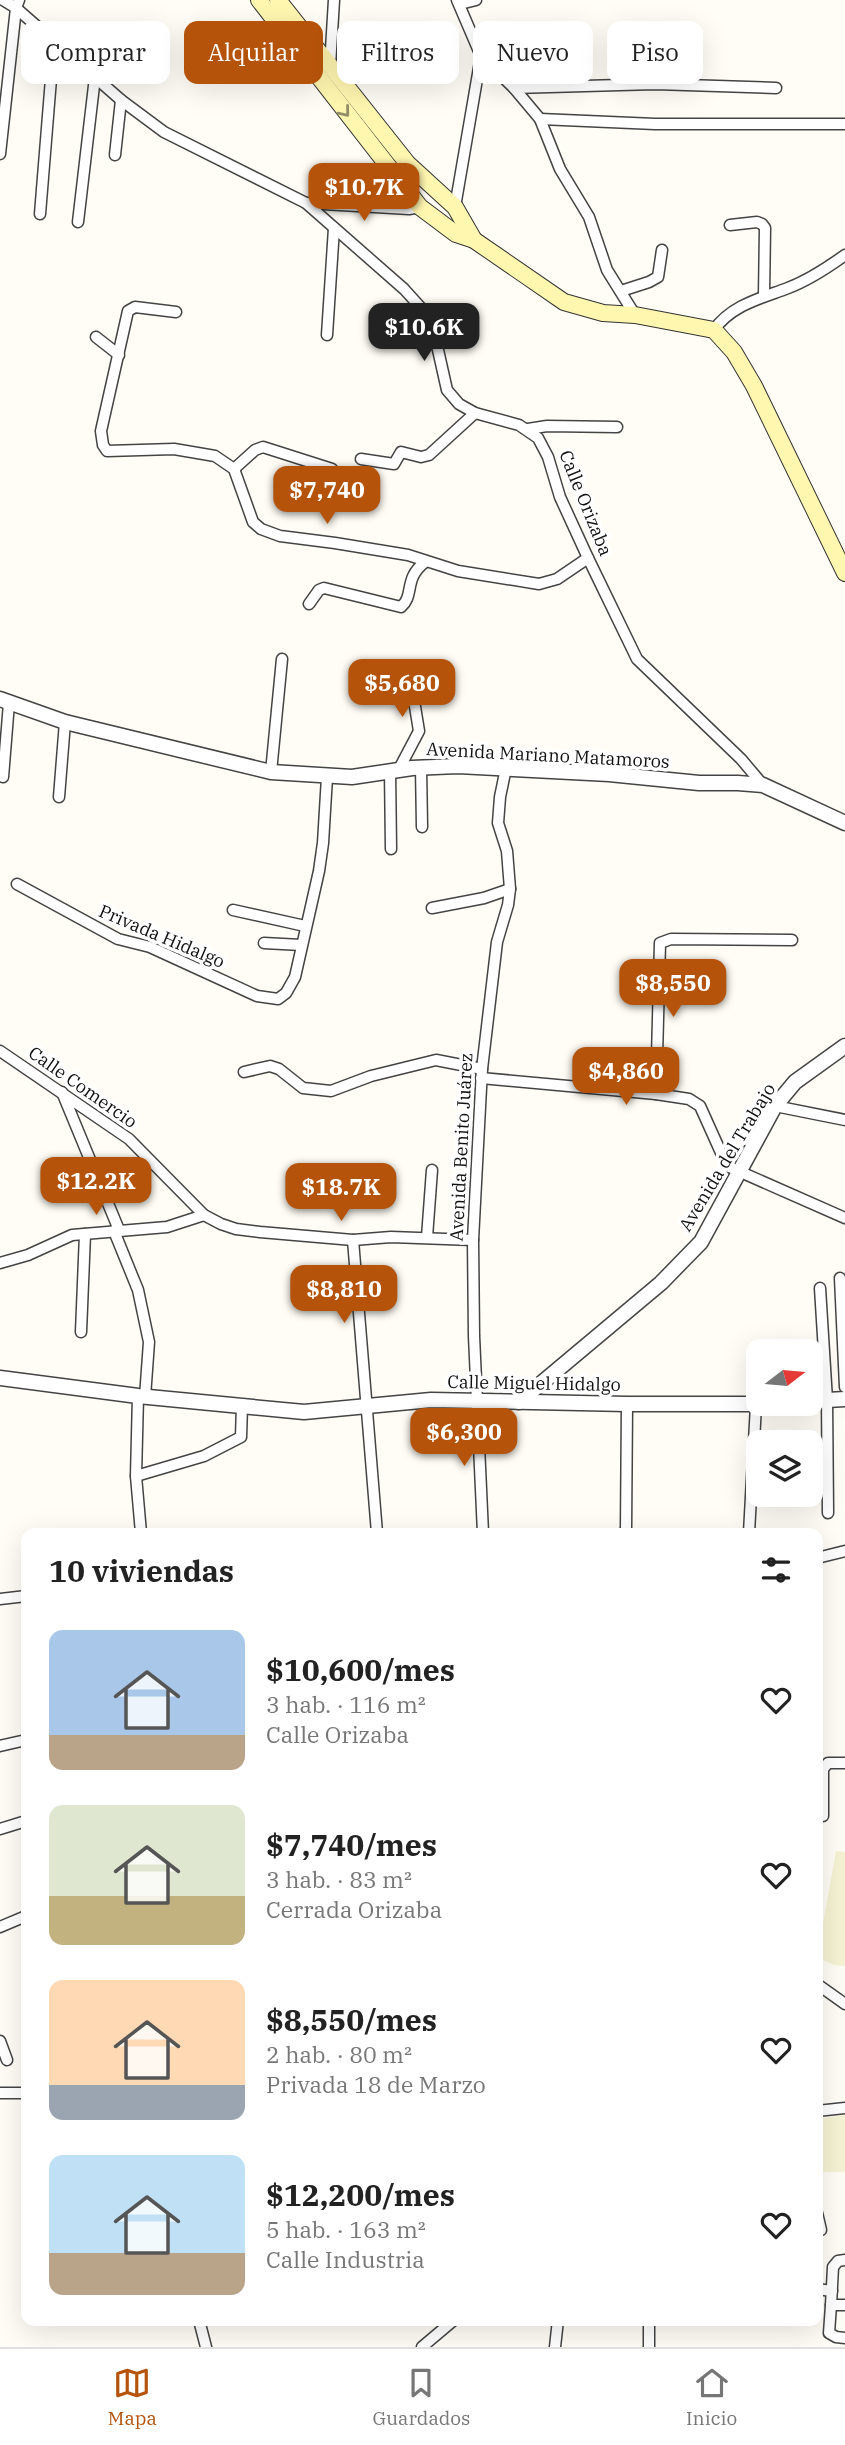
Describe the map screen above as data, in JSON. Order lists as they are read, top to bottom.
{
  "streets": {
    "street": [
      "Calle Orizaba",
      "Avenida Mariano Matamoros",
      "Privada Hidalgo",
      "Calle Comercio",
      "Avenida Benito Juárez",
      "Avenida del Trabajo",
      "Calle Miguel Hidalgo"
    ]
  },
  "crossings": [
    ["Calle Orizaba", "Avenida Mariano Matamoros"],
    ["Avenida Mariano Matamoros", "Privada Hidalgo"],
    ["Avenida Mariano Matamoros", "Avenida Benito Juárez"],
    ["Avenida Benito Juárez", "Calle Miguel Hidalgo"],
    ["Avenida del Trabajo", "Calle Miguel Hidalgo"]
  ],
  "north": "right",
  "page": {
    "chip": [
      "Comprar",
      "Alquilar",
      "Filtros",
      "Nuevo",
      "Piso"
    ],
    "price": [
      "$10.7K",
      "$10.6K",
      "$7,740",
      "$5,680",
      "$8,550",
      "$4,860",
      "$12.2K",
      "$18.7K",
      "$8,810",
      "$6,300"
    ],
    "heading": "10 viviendas",
    "list": [
      {
        "name": "$10,600/mes",
        "note": "3 hab. · 116 m² · Calle Orizaba"
      },
      {
        "name": "$7,740/mes",
        "note": "3 hab. · 83 m² · Cerrada Orizaba"
      },
      {
        "name": "$8,550/mes",
        "note": "2 hab. · 80 m² · Privada 18 de Marzo"
      },
      {
        "name": "$12,200/mes",
        "note": "5 hab. · 163 m² · Calle Industria"
      }
    ],
    "tabs": ["Mapa", "Guardados", "Inicio"]
  }
}
